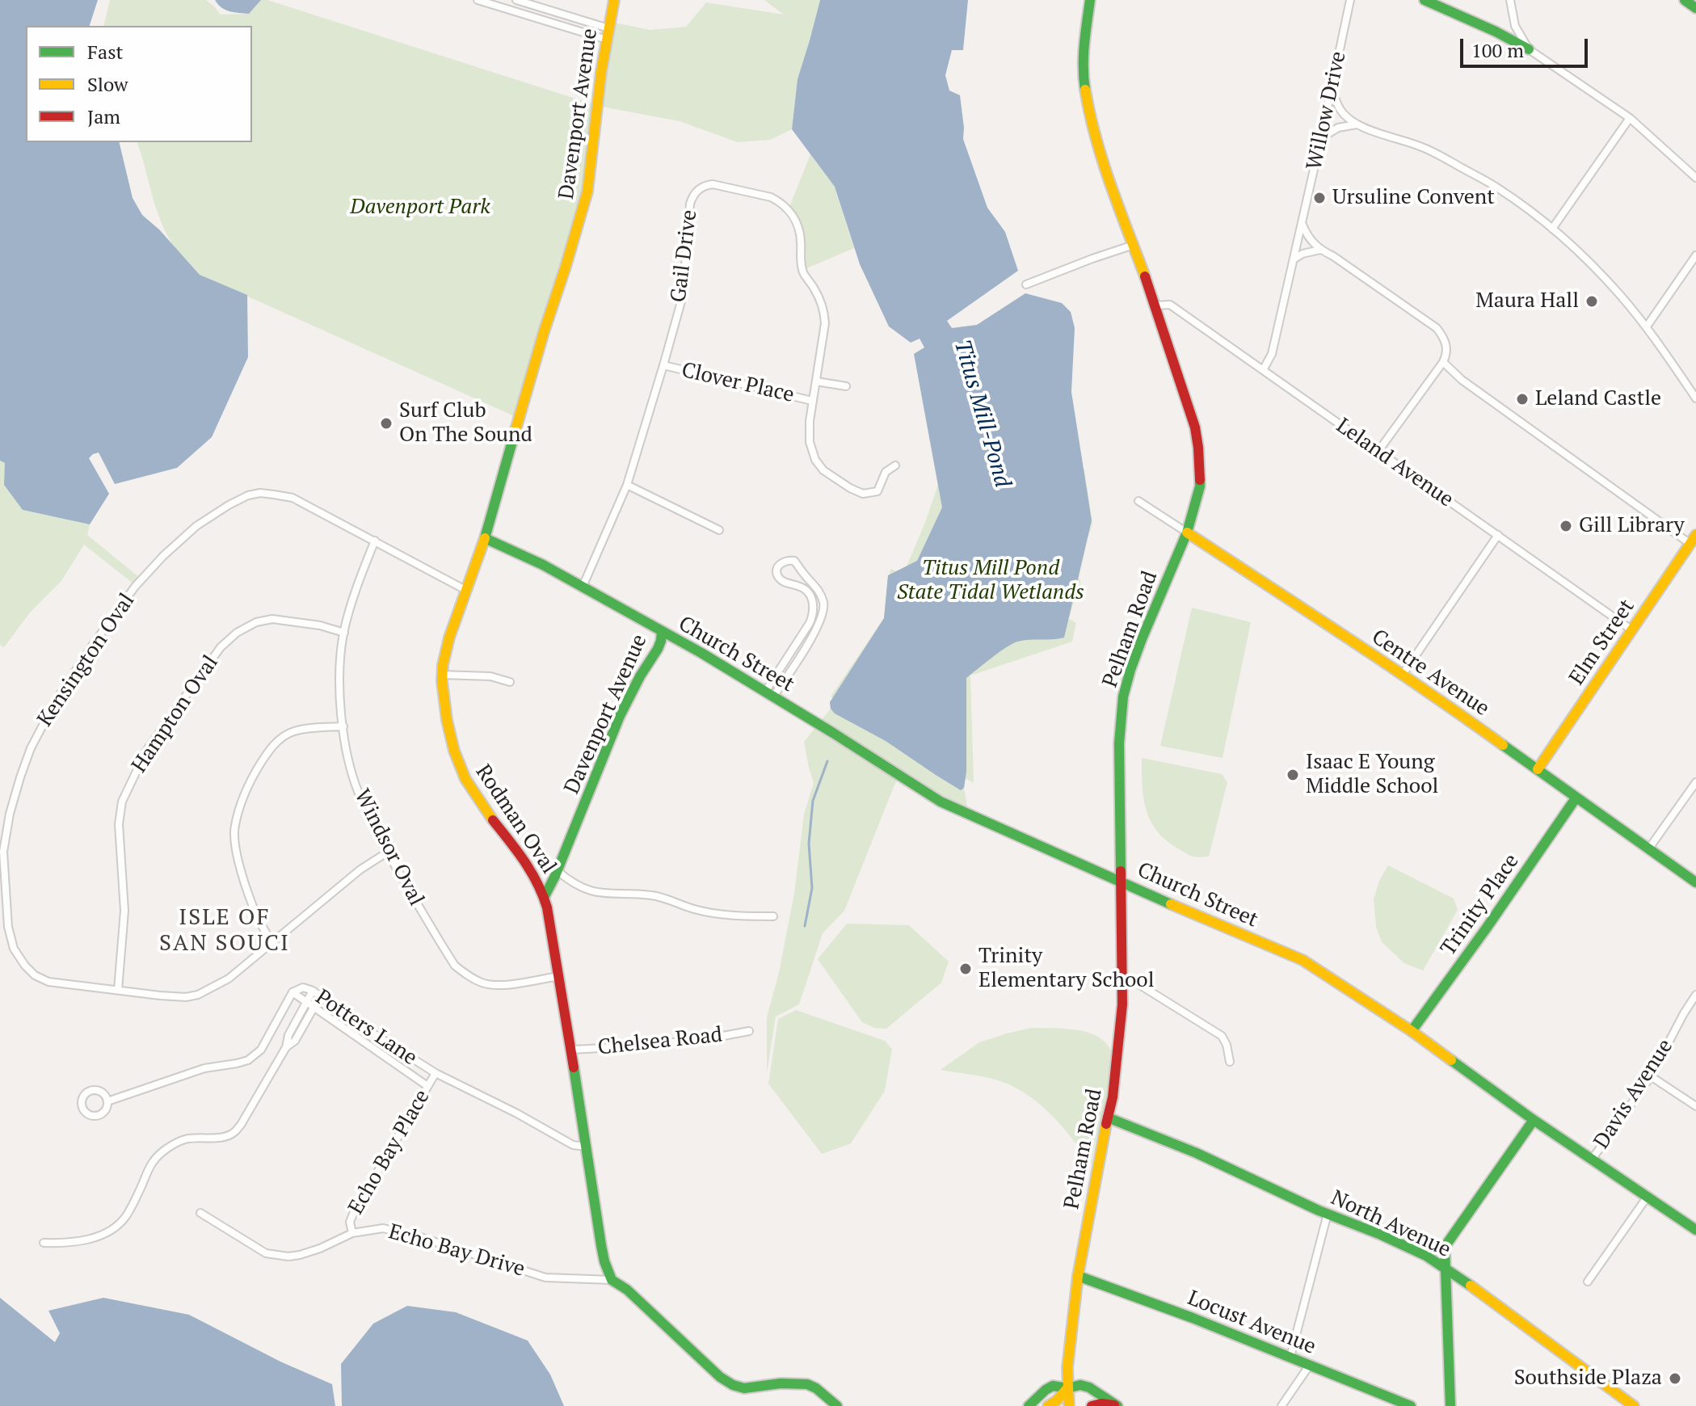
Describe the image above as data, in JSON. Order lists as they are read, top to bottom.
{
  "streets": {
    "street": [
      "Willow Drive",
      "Davenport Avenue",
      "Gail Drive",
      "Clover Place",
      "Leland Avenue",
      "Pelham Road",
      "Elm Street",
      "Church Street",
      "Kensington Oval",
      "Centre Avenue",
      "Hampton Oval",
      "Rodman Oval",
      "Windsor Oval",
      "Trinity Place",
      "Potters Lane",
      "Chelsea Road",
      "Davis Avenue",
      "Echo Bay Place",
      "North Avenue",
      "Echo Bay Drive",
      "Locust Avenue"
    ]
  },
  "crossings": [
    ["Willow Drive", "Leland Avenue"],
    ["Davenport Avenue", "Gail Drive"],
    ["Davenport Avenue", "Church Street"],
    ["Davenport Avenue", "Rodman Oval"],
    ["Gail Drive", "Clover Place"],
    ["Leland Avenue", "Pelham Road"],
    ["Leland Avenue", "Elm Street"],
    ["Pelham Road", "Church Street"],
    ["Pelham Road", "Centre Avenue"],
    ["Pelham Road", "North Avenue"],
    ["Pelham Road", "Locust Avenue"],
    ["Elm Street", "Centre Avenue"],
    ["Church Street", "Trinity Place"],
    ["Church Street", "Davis Avenue"],
    ["Kensington Oval", "Hampton Oval"],
    ["Kensington Oval", "Rodman Oval"],
    ["Kensington Oval", "Windsor Oval"],
    ["Centre Avenue", "Trinity Place"],
    ["Hampton Oval", "Windsor Oval"],
    ["Potters Lane", "Echo Bay Place"],
    ["Echo Bay Place", "Echo Bay Drive"]
  ],
  "districts": ["ISLE OF SAN SOUCI"],
  "water": ["Titus Mill-Pond"],
  "parks": ["Davenport Park", "Titus Mill Pond State Tidal Wetlands"],
  "places": [
    "Ursuline Convent",
    "Maura Hall",
    "Leland Castle",
    "Surf Club On The Sound",
    "Gill Library",
    "Isaac E Young Middle School",
    "Trinity Elementary School",
    "Southside Plaza"
  ],
  "legend": ["Fast", "Slow", "Jam"],
  "scale_bar": "100 m"
}
